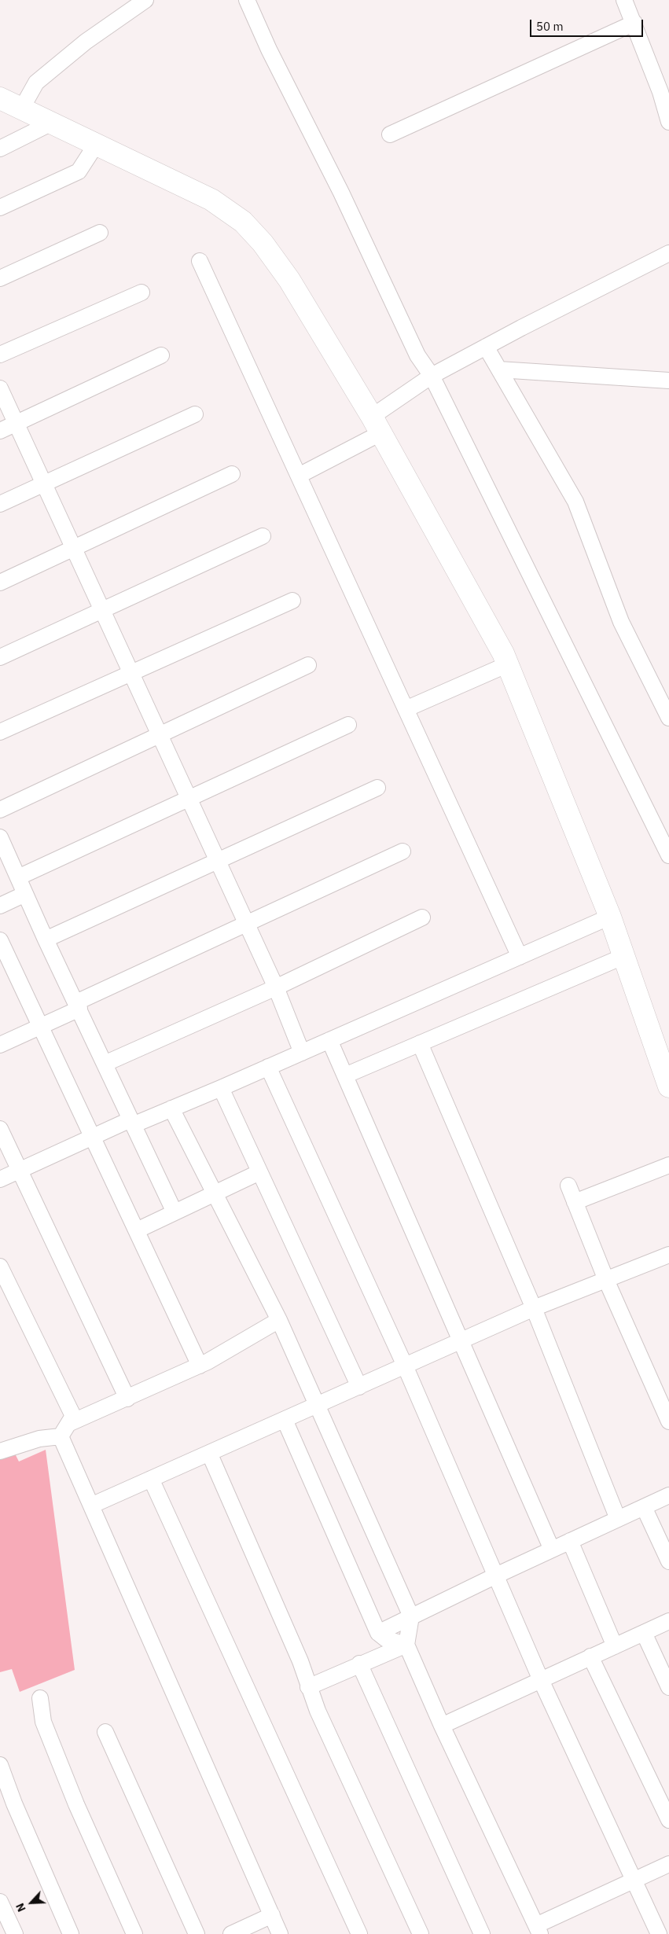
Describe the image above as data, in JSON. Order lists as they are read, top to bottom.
{
  "scale_bar": "50 m",
  "north": "bottom left"
}
